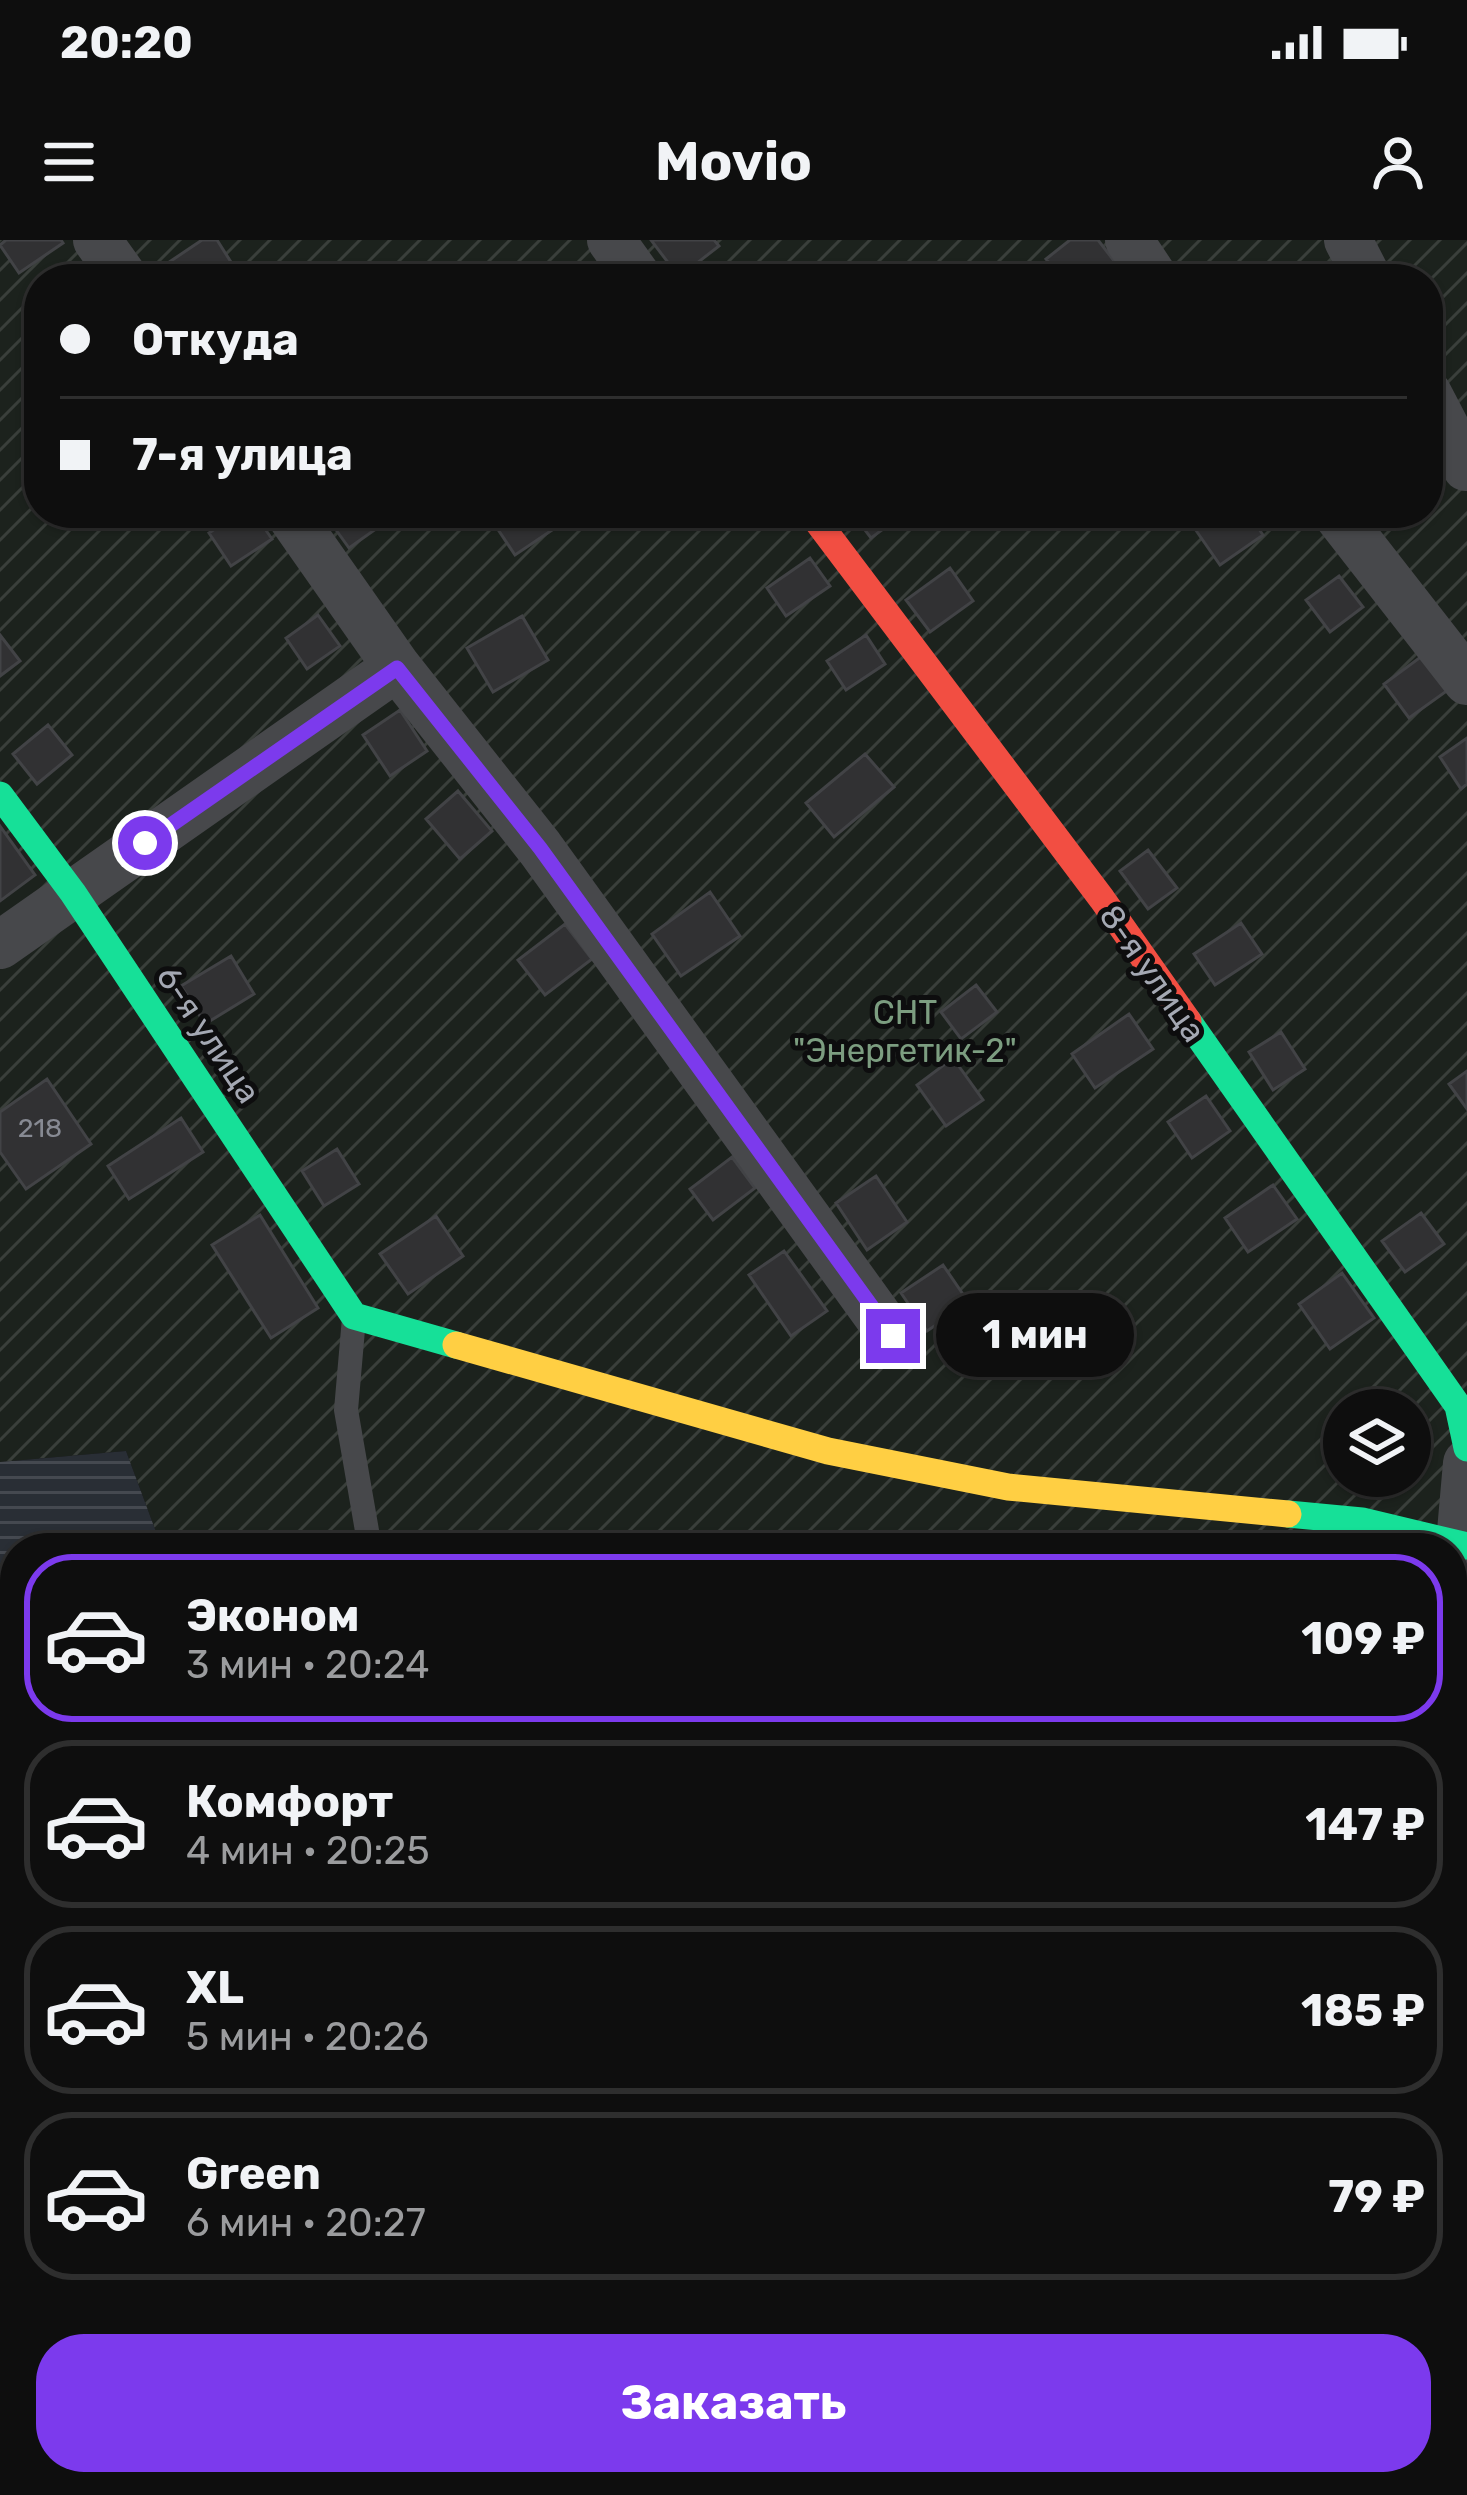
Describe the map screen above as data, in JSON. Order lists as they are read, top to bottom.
{
  "streets": {
    "street": ["8-я улица", "6-я улица"]
  },
  "parks": ["СHТ \"Энергетик-2\""],
  "house_numbers": ["218"],
  "page": {
    "status": "20:20",
    "header": "Movio",
    "banner": ["Откуда", "7-я улица"],
    "bubble": "1 мин",
    "list": [
      {
        "name": "Эконом",
        "note": "3 мин · 20:24",
        "value": "109 ₽"
      },
      {
        "name": "Комфорт",
        "note": "4 мин · 20:25",
        "value": "147 ₽"
      },
      {
        "name": "XL",
        "note": "5 мин · 20:26",
        "value": "185 ₽"
      },
      {
        "name": "Green",
        "note": "6 мин · 20:27",
        "value": "79 ₽"
      }
    ],
    "buttons": "Заказать"
  }
}
